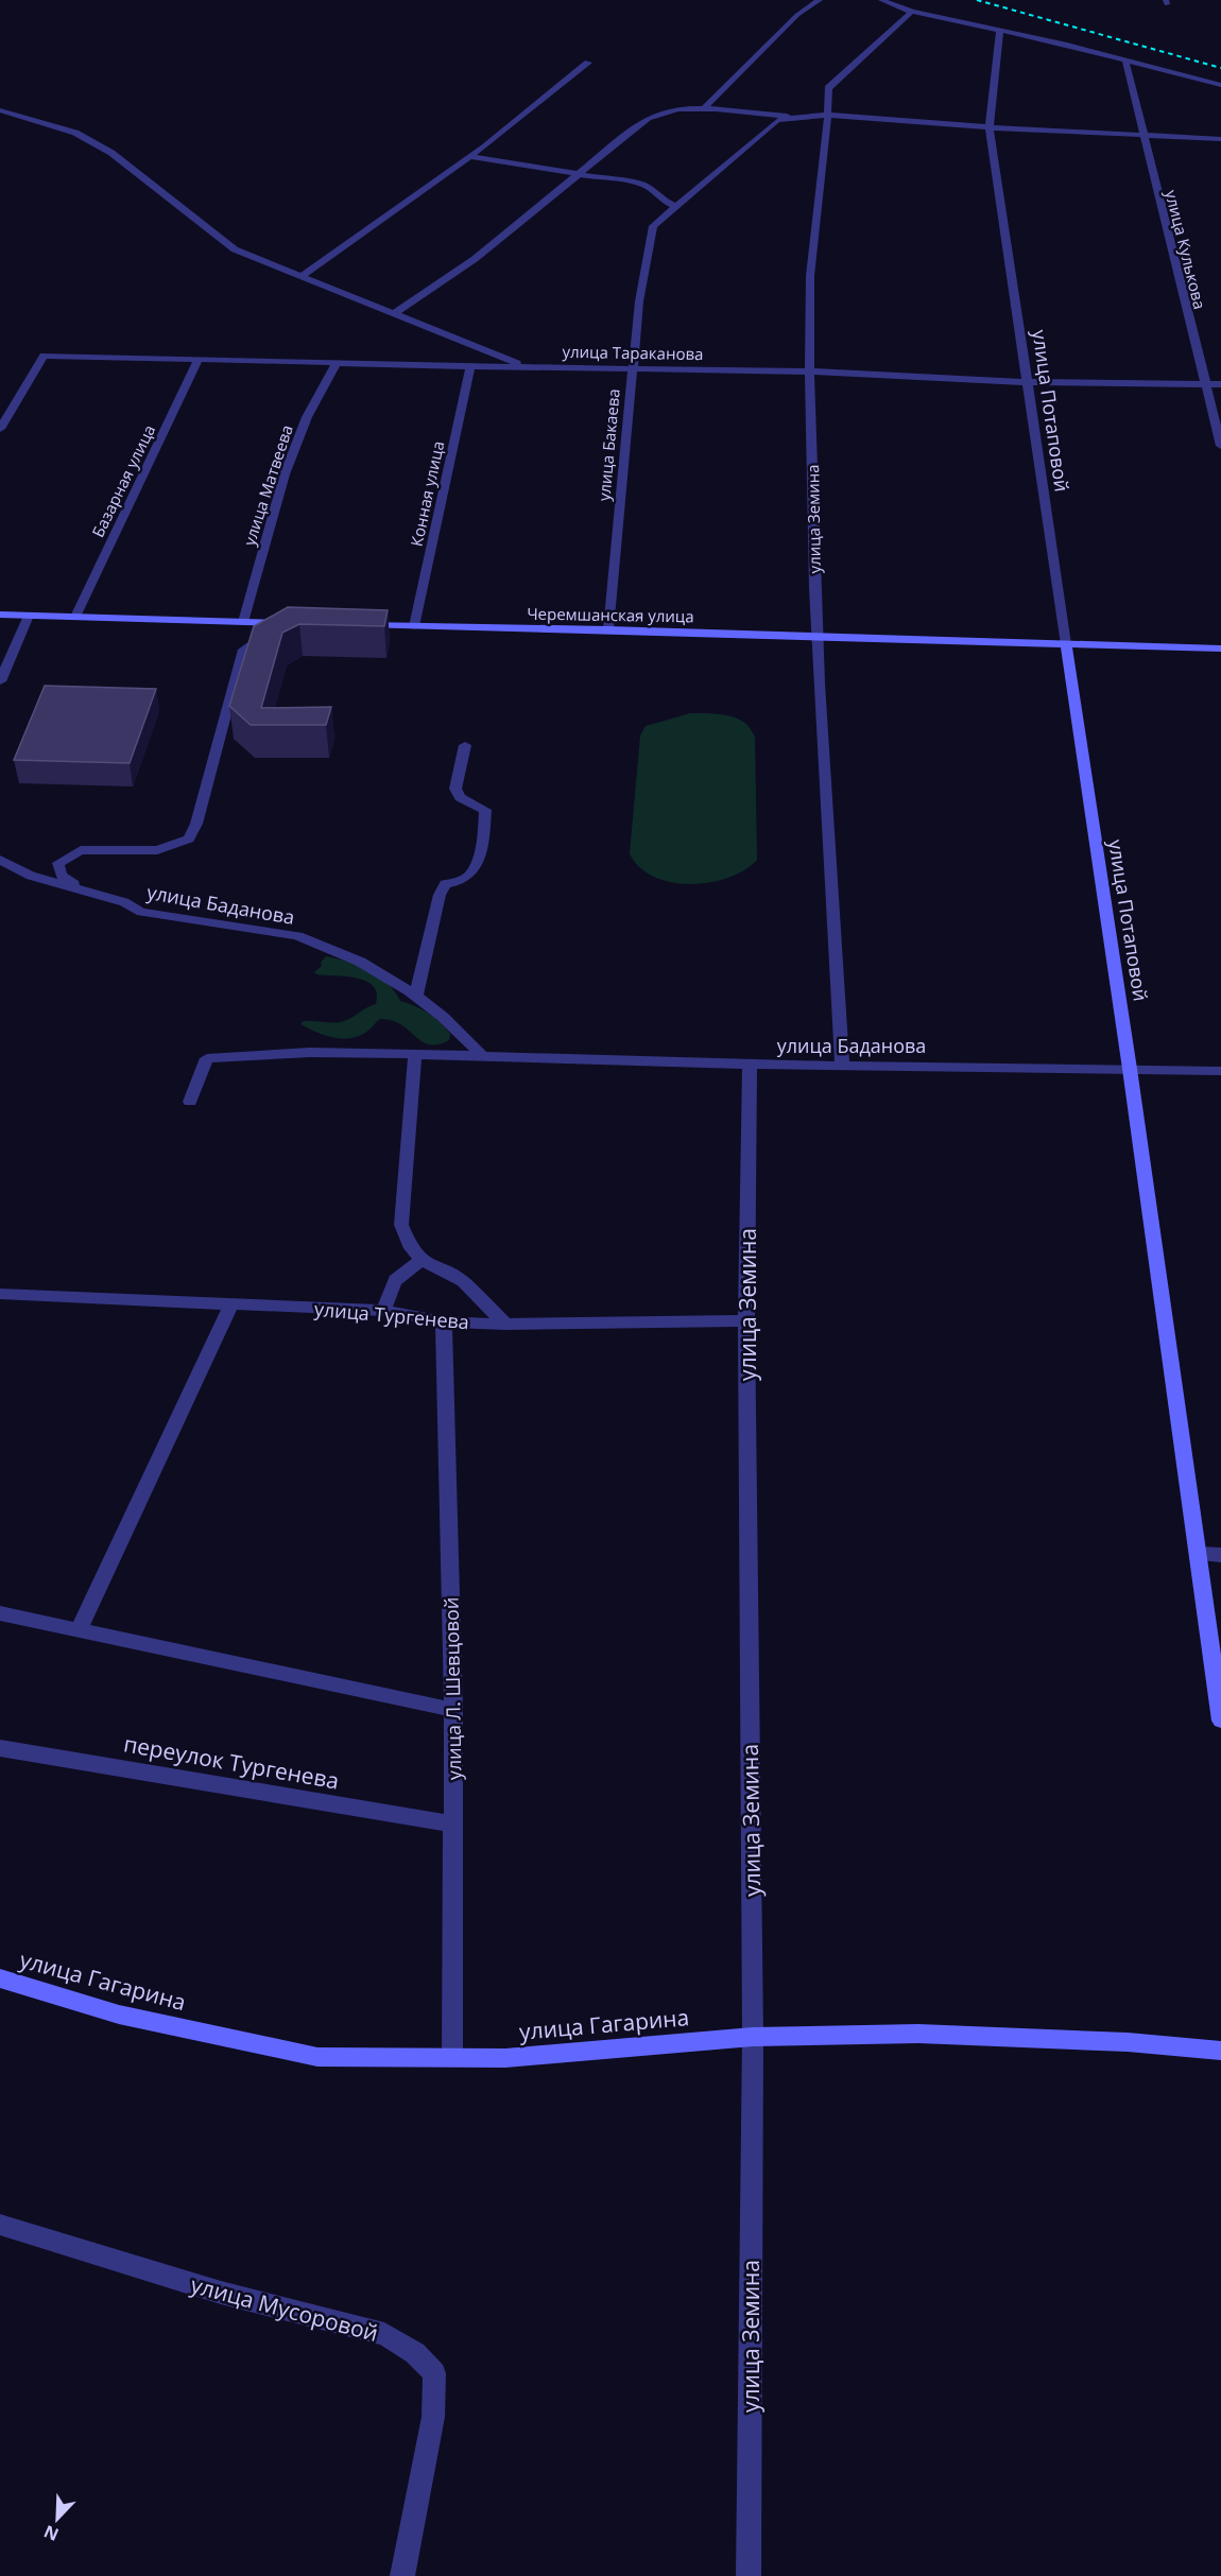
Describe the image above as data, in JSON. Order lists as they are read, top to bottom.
{
  "streets": {
    "main road": ["улица Потаповой", "Черемшанская улица", "улица Гагарина"],
    "street": [
      "улица Кулькова",
      "улица Тараканова",
      "улица Бакаева",
      "Базарная улица",
      "улица Матвеева",
      "Конная улица",
      "улица Земина",
      "улица Баданова",
      "улица Тургенева",
      "улица Л. Шевцовой",
      "переулок Тургенева",
      "улица Мусоровой"
    ]
  },
  "crossings": [
    ["улица Кулькова", "улица Тараканова"],
    ["улица Тараканова", "улица Потаповой"],
    ["улица Тараканова", "улица Бакаева"],
    ["улица Тараканова", "Базарная улица"],
    ["улица Тараканова", "улица Матвеева"],
    ["улица Тараканова", "Конная улица"],
    ["улица Тараканова", "улица Земина"],
    ["улица Потаповой", "Черемшанская улица"],
    ["улица Потаповой", "улица Баданова"],
    ["улица Бакаева", "Черемшанская улица"],
    ["Конная улица", "Черемшанская улица"],
    ["улица Земина", "Черемшанская улица"],
    ["улица Земина", "улица Баданова"],
    ["улица Земина", "улица Тургенева"],
    ["улица Земина", "улица Гагарина"],
    ["улица Тургенева", "улица Л. Шевцовой"],
    ["улица Л. Шевцовой", "переулок Тургенева"],
    ["улица Л. Шевцовой", "улица Гагарина"]
  ],
  "north": "bottom left"
}
